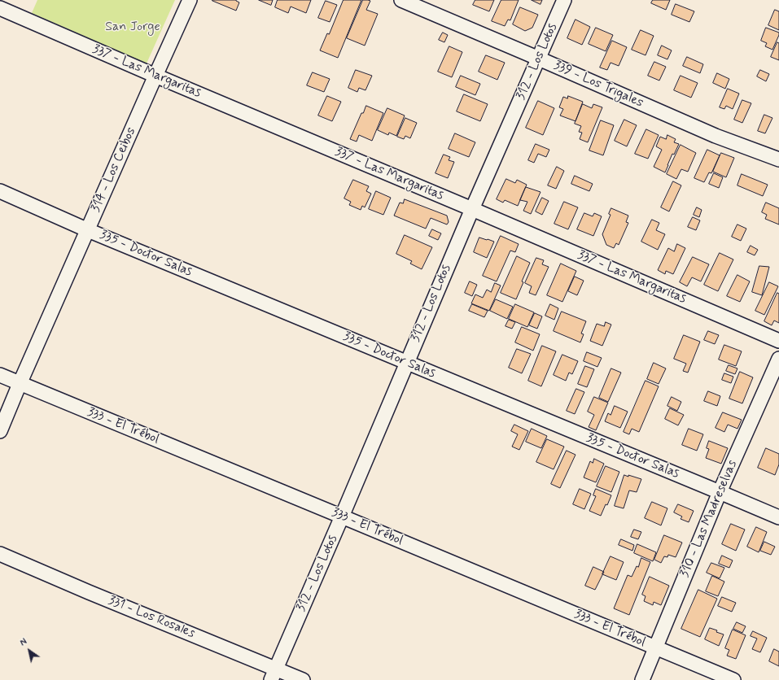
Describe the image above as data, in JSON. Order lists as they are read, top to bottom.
{
  "streets": {
    "street": [
      "312 - Los Lotos",
      "337 - Las Margaritas",
      "339 - Los Trigales",
      "314 - Los Ceibos",
      "335 - Doctor Salas",
      "333 - El Trébol",
      "310 - Las Madreselvas",
      "331 - Los Rosales"
    ]
  },
  "crossings": [
    ["312 - Los Lotos", "337 - Las Margaritas"],
    ["312 - Los Lotos", "339 - Los Trigales"],
    ["312 - Los Lotos", "335 - Doctor Salas"],
    ["312 - Los Lotos", "333 - El Trébol"],
    ["312 - Los Lotos", "331 - Los Rosales"],
    ["337 - Las Margaritas", "314 - Los Ceibos"],
    ["314 - Los Ceibos", "335 - Doctor Salas"],
    ["314 - Los Ceibos", "333 - El Trébol"],
    ["335 - Doctor Salas", "310 - Las Madreselvas"],
    ["333 - El Trébol", "310 - Las Madreselvas"]
  ],
  "parks": ["San Jorge"],
  "north": "top left"
}
